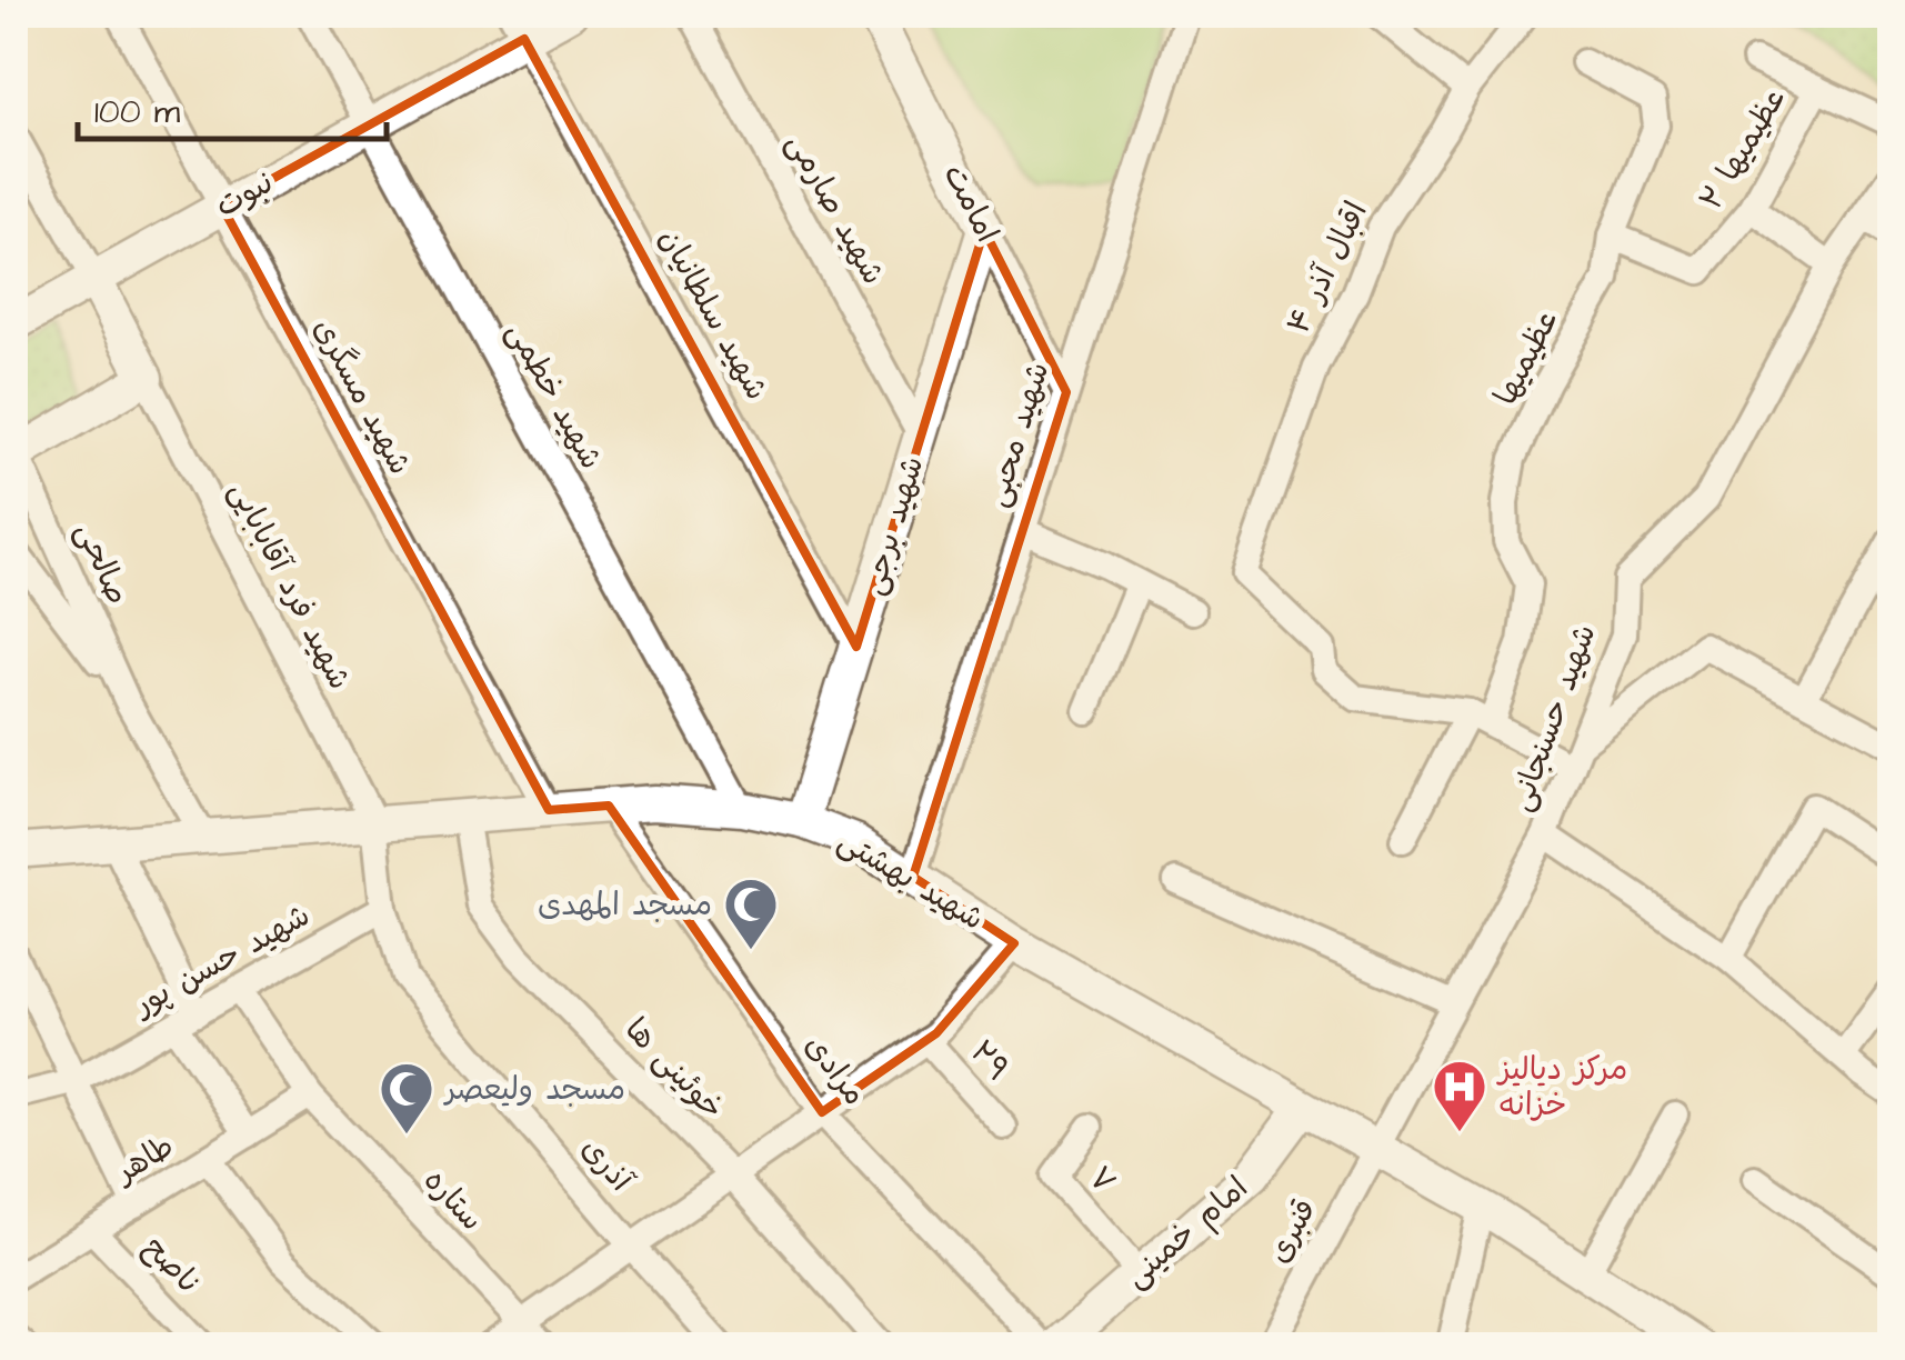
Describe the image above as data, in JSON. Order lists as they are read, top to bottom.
{
  "streets": {
    "street": [
      "عظیمیها ۲",
      "نبوت",
      "امامت",
      "شهید صارمی",
      "اقبال آذر ۴",
      "شهید سلطانیان",
      "عظیمیها",
      "شهید خطمی",
      "شهید مسگری",
      "شهید محبی",
      "شهید برجی",
      "صالحی",
      "شهید فرد آقابابایی",
      "شهید حسنجانی",
      "شهید بهشتی",
      "شهید حسن پور",
      "۲۹",
      "خوئینی ها",
      "مرادی",
      "طاهر",
      "آذری",
      "۷",
      "ستاره",
      "قنبری",
      "امام خمینی",
      "ناصح"
    ]
  },
  "crossings": [
    ["عظیمیها ۲", "عظیمیها"],
    ["نبوت", "شهید سلطانیان"],
    ["نبوت", "شهید خطمی"],
    ["نبوت", "شهید مسگری"],
    ["امامت", "شهید محبی"],
    ["امامت", "شهید برجی"],
    ["شهید صارمی", "شهید برجی"],
    ["اقبال آذر ۴", "عظیمیها"],
    ["شهید سلطانیان", "شهید برجی"],
    ["شهید خطمی", "شهید بهشتی"],
    ["شهید مسگری", "شهید بهشتی"],
    ["شهید محبی", "شهید بهشتی"],
    ["شهید برجی", "شهید بهشتی"],
    ["صالحی", "شهید بهشتی"],
    ["شهید فرد آقابابایی", "شهید بهشتی"],
    ["شهید حسنجانی", "شهید بهشتی"],
    ["شهید حسنجانی", "قنبری"],
    ["شهید بهشتی", "خوئینی ها"],
    ["شهید بهشتی", "مرادی"],
    ["شهید بهشتی", "قنبری"],
    ["شهید بهشتی", "امام خمینی"],
    ["شهید حسن پور", "آذری"],
    ["شهید حسن پور", "ستاره"],
    ["طاهر", "ستاره"],
    ["طاهر", "ناصح"],
    ["۷", "امام خمینی"]
  ],
  "places": {
    "mosque": ["مسجد المهدی", "مسجد ولیعصر"],
    "hospital": ["مرکز دیالیز خزانه"]
  },
  "scale_bar": "100 m"
}
